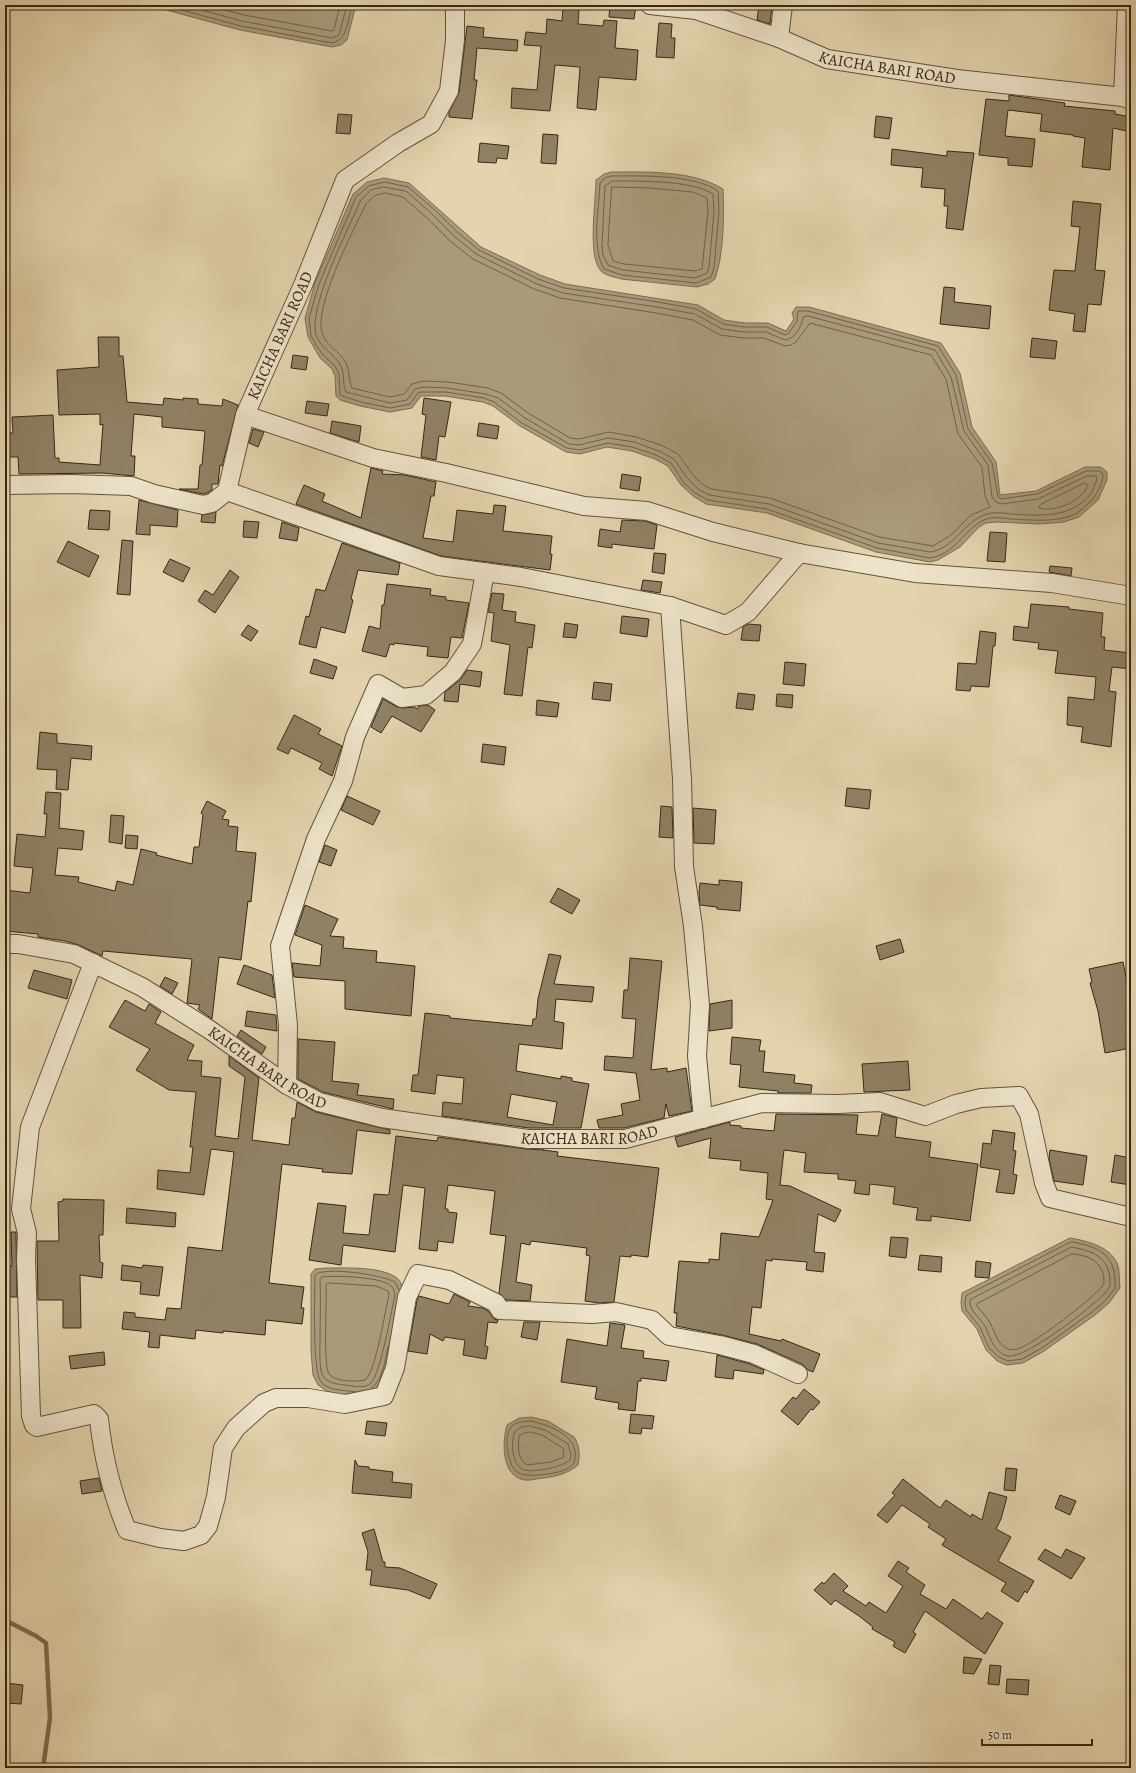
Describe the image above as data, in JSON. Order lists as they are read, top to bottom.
{
  "streets": {
    "street": ["KAICHA BARI ROAD"]
  },
  "scale_bar": "50 m"
}
